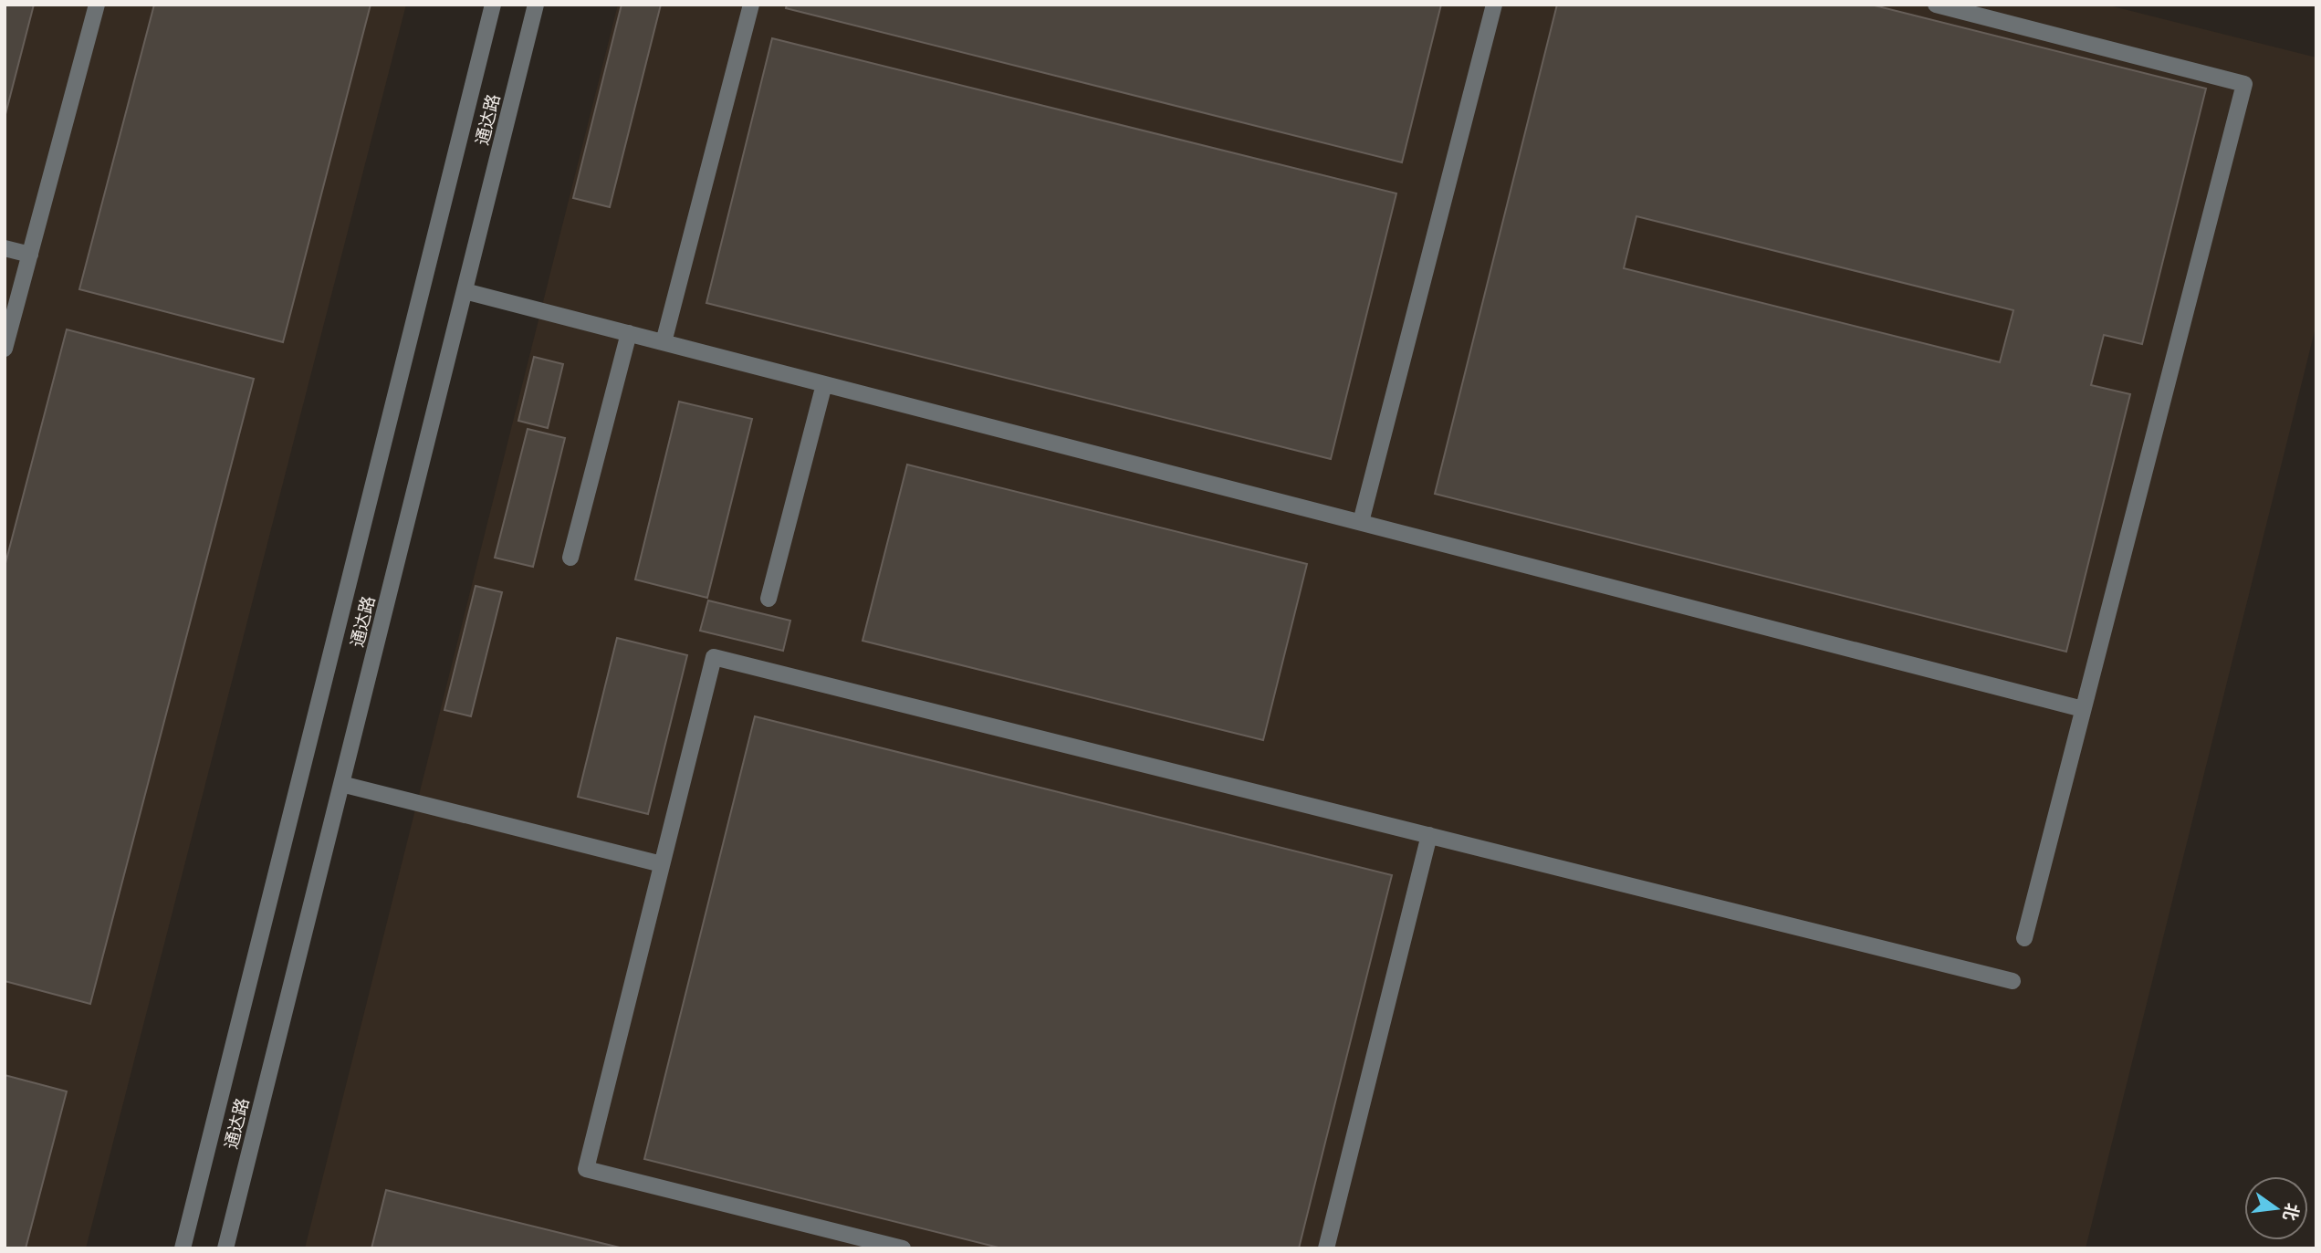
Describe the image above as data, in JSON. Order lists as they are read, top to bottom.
{
  "streets": {
    "street": ["通达路"]
  },
  "north": "right"
}
